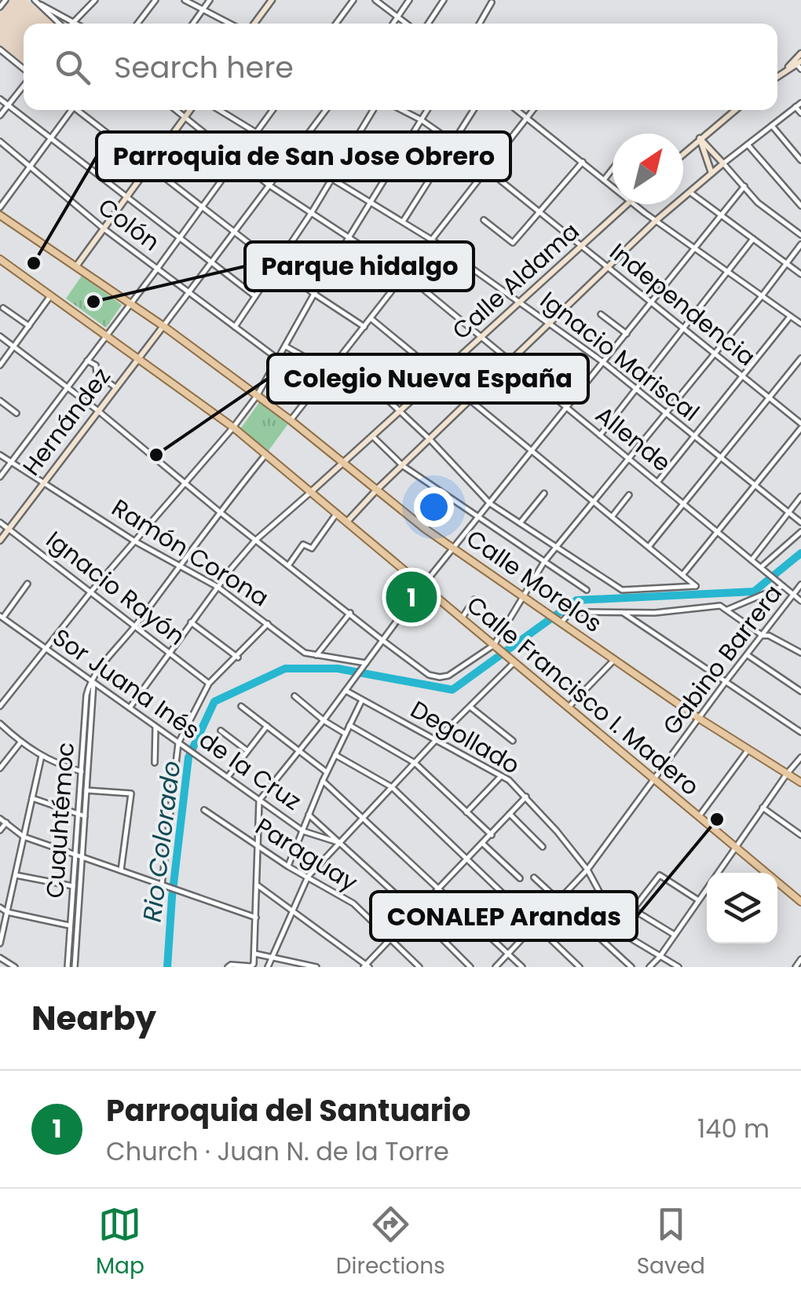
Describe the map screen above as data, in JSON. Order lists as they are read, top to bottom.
{
  "streets": {
    "main road": [
      "Calle Aldama",
      "Hernández",
      "Calle Morelos",
      "Calle Francisco I. Madero"
    ],
    "street": [
      "Colón",
      "Independencia",
      "Ignacio Mariscal",
      "Allende",
      "Ramón Corona",
      "Ignacio Rayón",
      "Gabino Barrera",
      "Sor Juana Inés de la Cruz",
      "Degollado",
      "Cuauhtémoc",
      "Paraguay"
    ]
  },
  "crossings": [
    ["Calle Aldama", "Independencia"],
    ["Calle Aldama", "Ignacio Mariscal"],
    ["Calle Aldama", "Allende"],
    ["Calle Aldama", "Calle Morelos"],
    ["Calle Aldama", "Calle Francisco I. Madero"],
    ["Hernández", "Ramón Corona"],
    ["Hernández", "Calle Morelos"],
    ["Hernández", "Ignacio Rayón"],
    ["Hernández", "Calle Francisco I. Madero"],
    ["Allende", "Gabino Barrera"],
    ["Calle Morelos", "Gabino Barrera"],
    ["Gabino Barrera", "Calle Francisco I. Madero"],
    ["Gabino Barrera", "Degollado"],
    ["Sor Juana Inés de la Cruz", "Cuauhtémoc"]
  ],
  "water": ["Rio Colorado"],
  "places": [
    "Parroquia de San Jose Obrero",
    "Parque hidalgo",
    "Colegio Nueva España",
    "CONALEP Arandas"
  ],
  "north": "top right",
  "page": {
    "search": "Search here",
    "pins": "1",
    "heading": "Nearby",
    "list": [
      {
        "mark": "1",
        "name": "Parroquia del Santuario",
        "note": "Church · Juan N. de la Torre",
        "value": "140 m"
      }
    ],
    "nav": ["Map", "Directions", "Saved"]
  }
}
